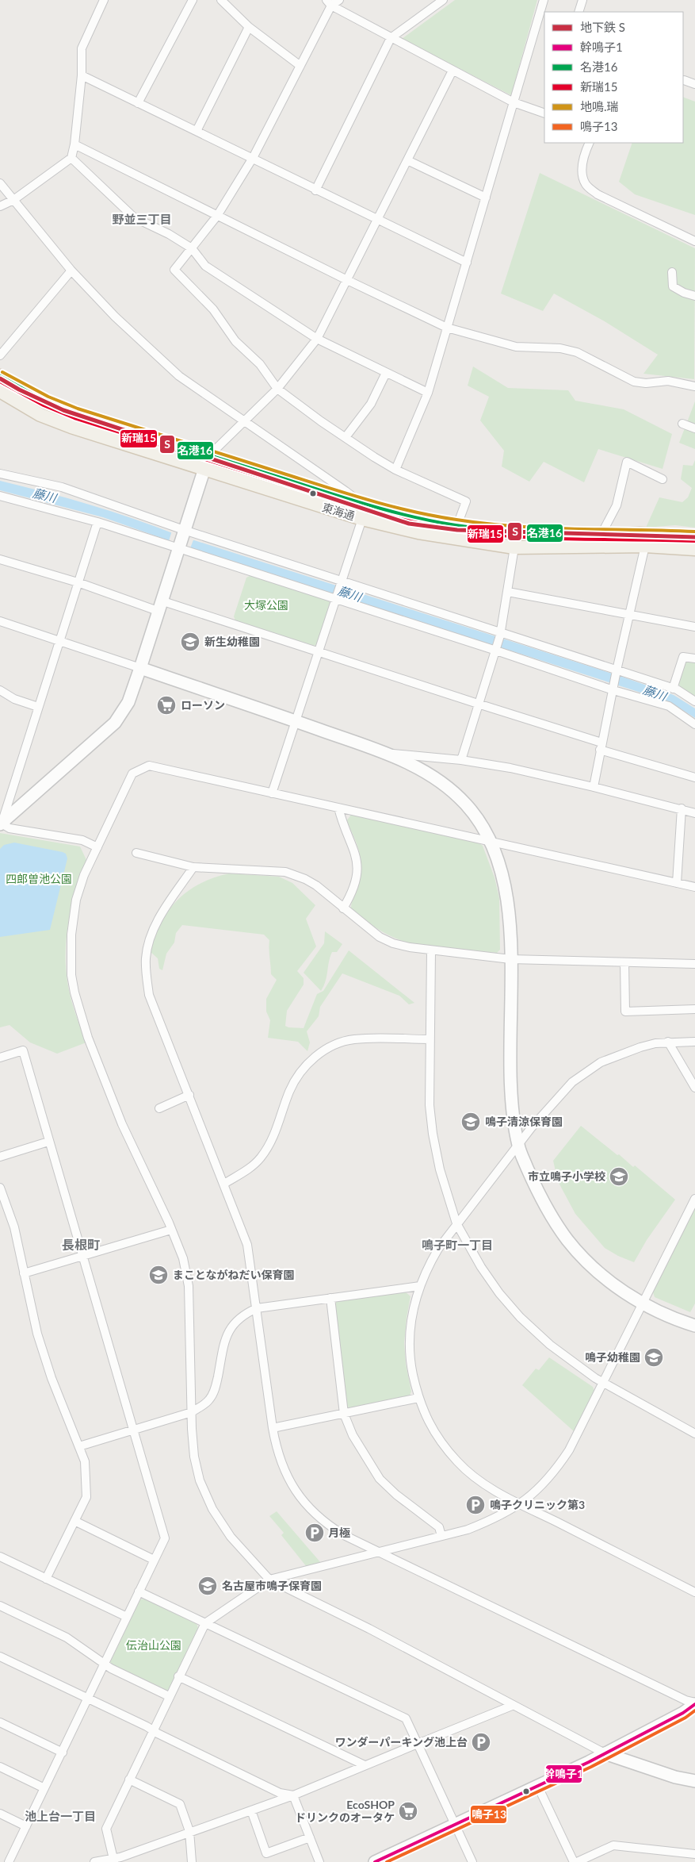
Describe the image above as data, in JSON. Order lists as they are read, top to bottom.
{
  "streets": {
    "main road": ["東海通"]
  },
  "districts": [
    "野並三丁目",
    "長根町",
    "鳴子町一丁目",
    "池上台一丁目"
  ],
  "water": ["藤川"],
  "parks": ["大塚公園", "四郎曽池公園", "伝治山公園"],
  "places": {
    "school or university": [
      "新生幼稚園",
      "鳴子清涼保育園",
      "市立鳴子小学校",
      "まことながねだい保育園",
      "鳴子幼稚園",
      "名古屋市鳴子保育園"
    ],
    "supermarket": ["ローソン", "EcoSHOP ドリンクのオータケ"],
    "parking": ["鳴子クリニック第3", "月極", "ワンダーパーキング池上台"]
  },
  "lines": [
    "transit line 地鳴.瑞",
    "transit line 名港16",
    "metro line S",
    "transit line 新瑞15",
    "transit line 幹鳴子1",
    "transit line 鳴子13"
  ],
  "legend": [
    "地下鉄 S",
    "幹鳴子1",
    "名港16",
    "新瑞15",
    "地鳴.瑞",
    "鳴子13"
  ]
}
